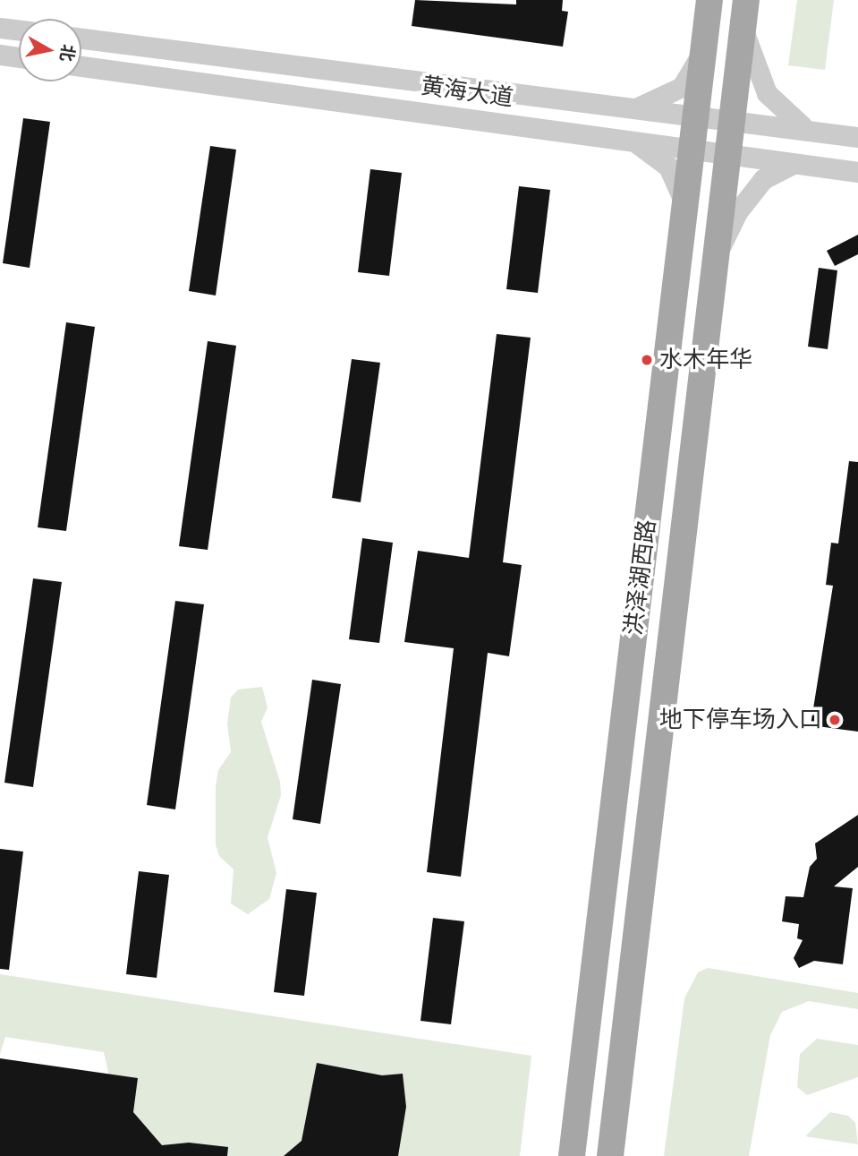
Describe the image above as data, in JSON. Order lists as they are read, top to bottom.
{
  "streets": {
    "main road": ["洪泽湖西路"],
    "street": ["黄海大道"]
  },
  "crossings": [
    ["黄海大道", "洪泽湖西路"]
  ],
  "places": ["水木年华", "地下停车场入口"],
  "north": "right"
}
